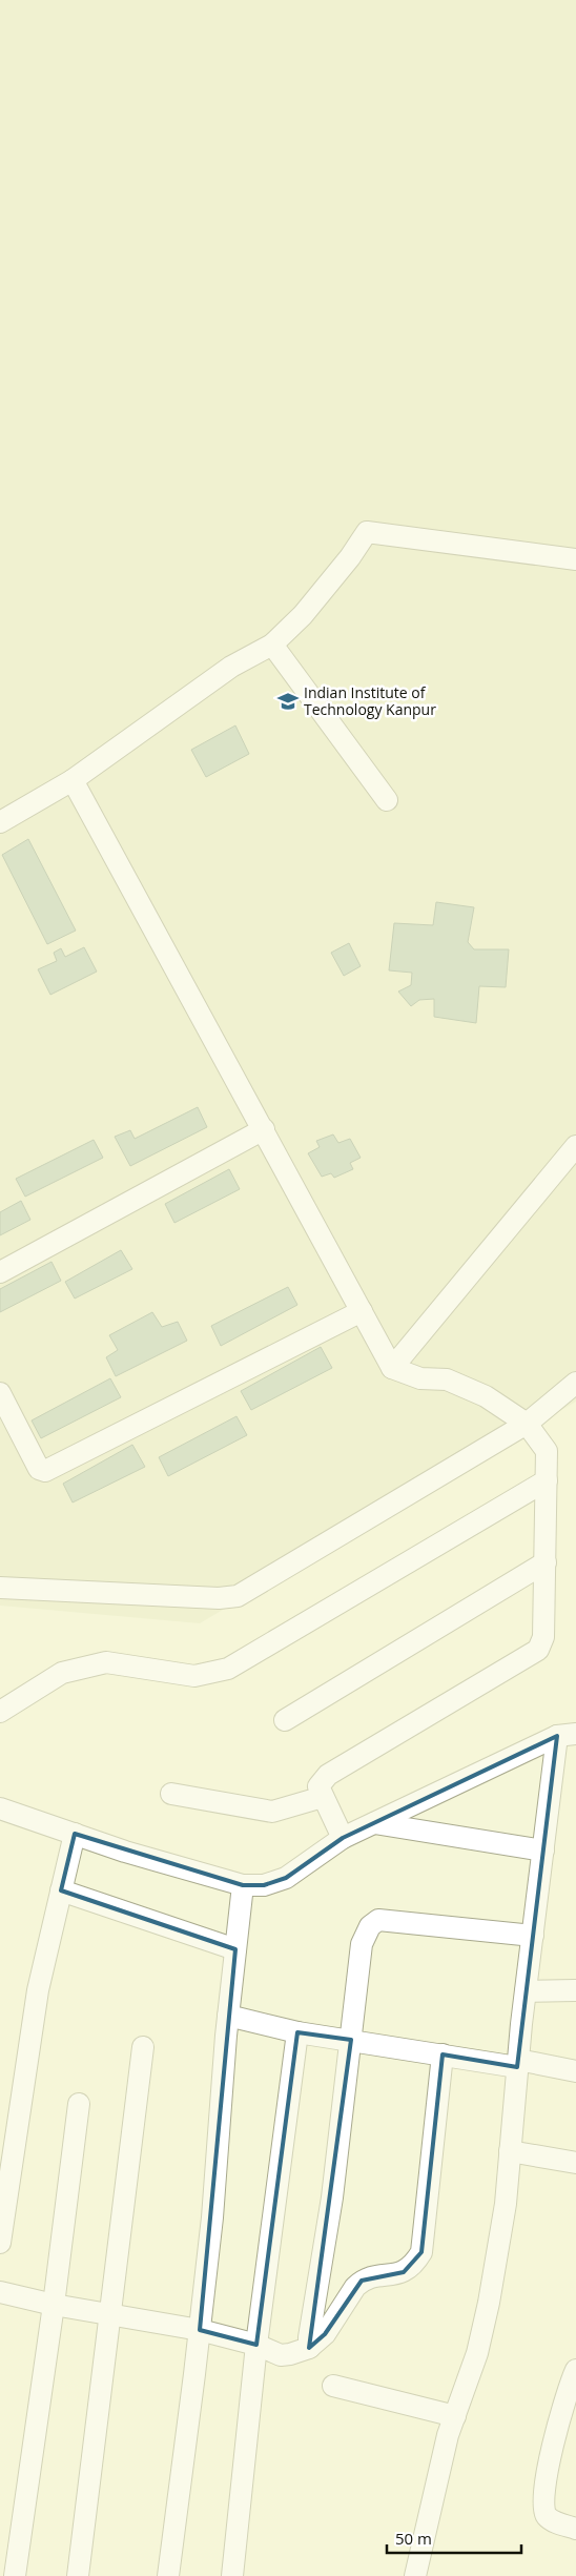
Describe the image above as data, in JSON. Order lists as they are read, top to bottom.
{
  "places": {
    "school or university": ["Indian Institute of Technology Kanpur"]
  },
  "scale_bar": "50 m"
}
